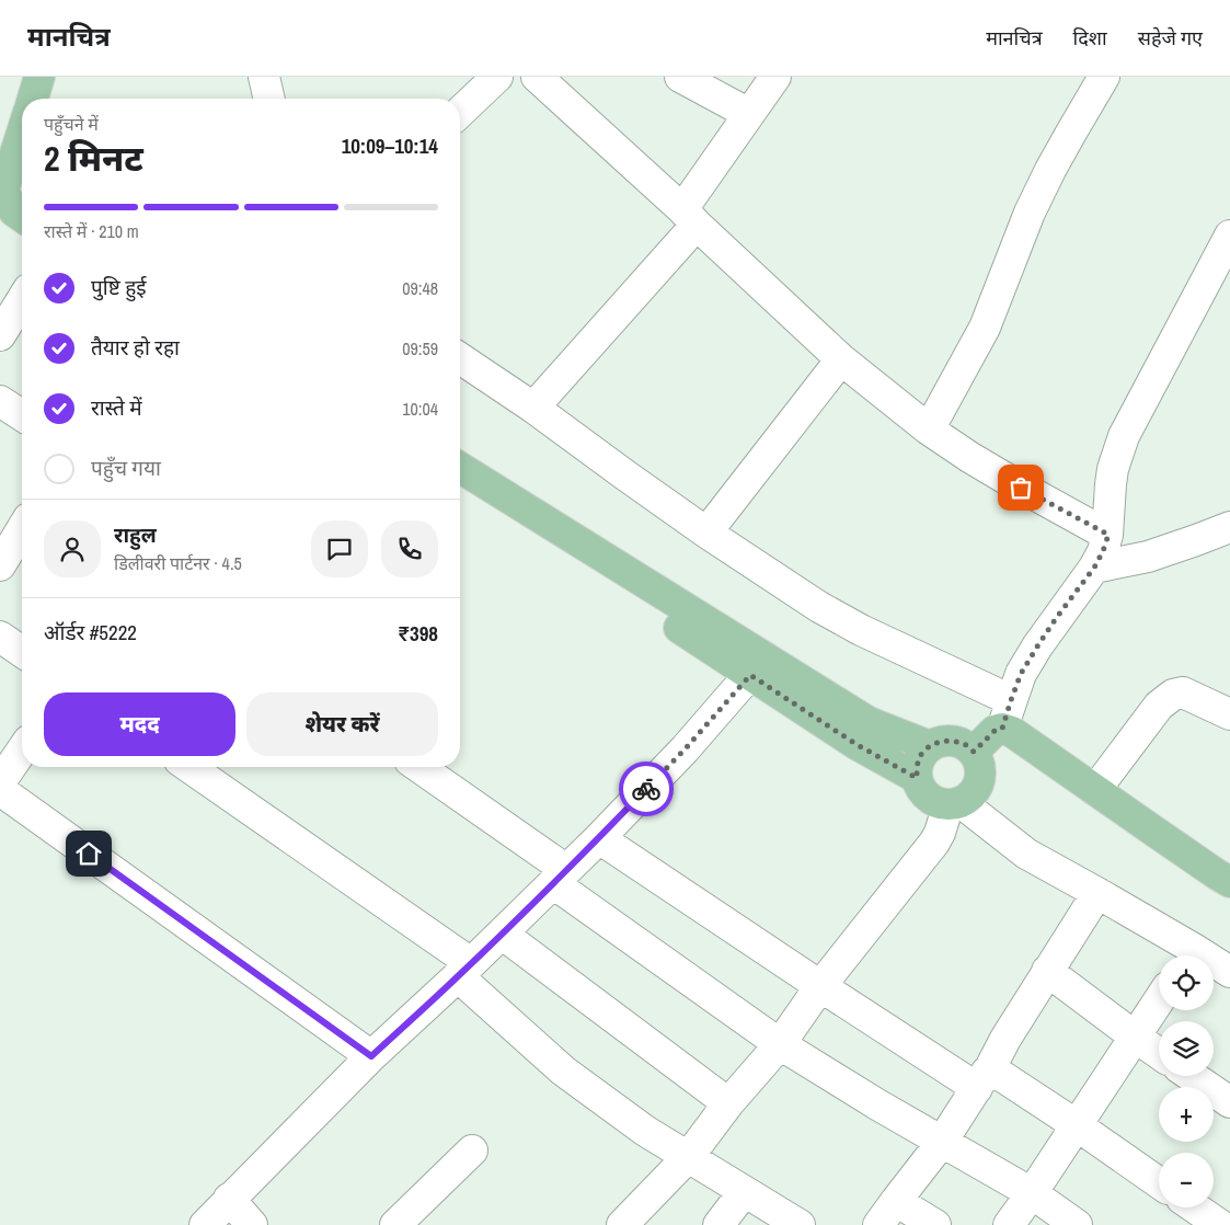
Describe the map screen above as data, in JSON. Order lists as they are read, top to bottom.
{
  "page": {
    "header": "मानचित्र",
    "nav": ["मानचित्र", "दिशा", "सहेजे गए"],
    "heading": ["2 मिनट", "पहुँचने में", "10:09–10:14"],
    "panel": [
      "राहुल",
      "डिलीवरी पार्टनर · 4.5",
      "ऑर्डर #5222",
      "₹398"
    ],
    "bar": "रास्ते में · 210 m",
    "list": [
      ["पुष्टि हुई", "09:48"],
      ["तैयार हो रहा", "09:59"],
      ["रास्ते में", "10:04"],
      "पहुँच गया"
    ],
    "buttons": ["मदद", "शेयर करें"],
    "map_buttons": ["+", "−"]
  }
}
